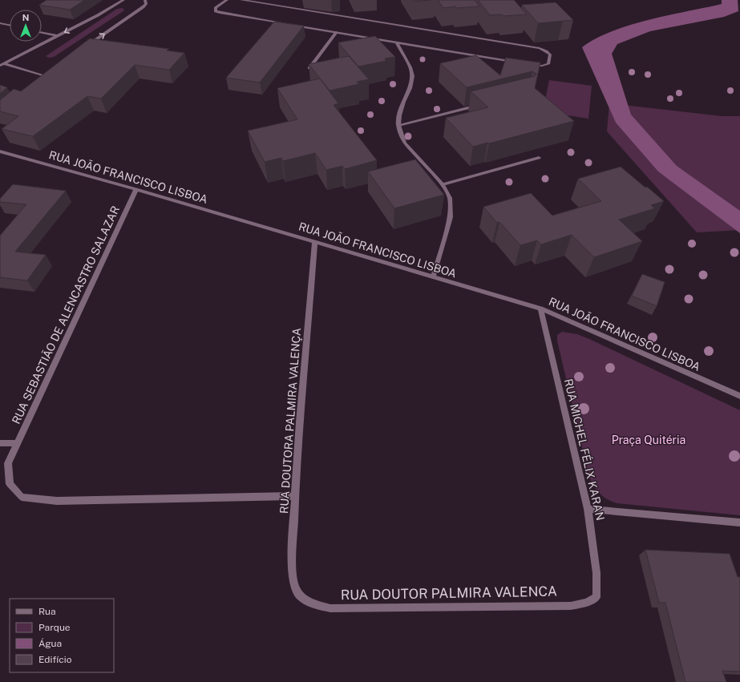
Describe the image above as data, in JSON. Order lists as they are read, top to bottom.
{
  "streets": {
    "street": [
      "RUA JOÃO FRANCISCO LISBOA",
      "RUA SEBASTIÃO DE ALENCASTRO SALAZAR",
      "RUA DOUTORA PALMIRA VALENÇA",
      "RUA MICHEL FÉLIX KARAN",
      "RUA DOUTOR PALMIRA VALENCA"
    ]
  },
  "crossings": [
    ["RUA JOÃO FRANCISCO LISBOA", "RUA SEBASTIÃO DE ALENCASTRO SALAZAR"],
    ["RUA JOÃO FRANCISCO LISBOA", "RUA DOUTORA PALMIRA VALENÇA"],
    ["RUA JOÃO FRANCISCO LISBOA", "RUA MICHEL FÉLIX KARAN"],
    ["RUA SEBASTIÃO DE ALENCASTRO SALAZAR", "RUA DOUTORA PALMIRA VALENÇA"],
    ["RUA DOUTORA PALMIRA VALENÇA", "RUA DOUTOR PALMIRA VALENCA"],
    ["RUA MICHEL FÉLIX KARAN", "RUA DOUTOR PALMIRA VALENCA"]
  ],
  "parks": ["Praça Quitéria"],
  "legend": [
    "Rua",
    "Parque",
    "Água",
    "Edifício"
  ],
  "north": "top"
}
